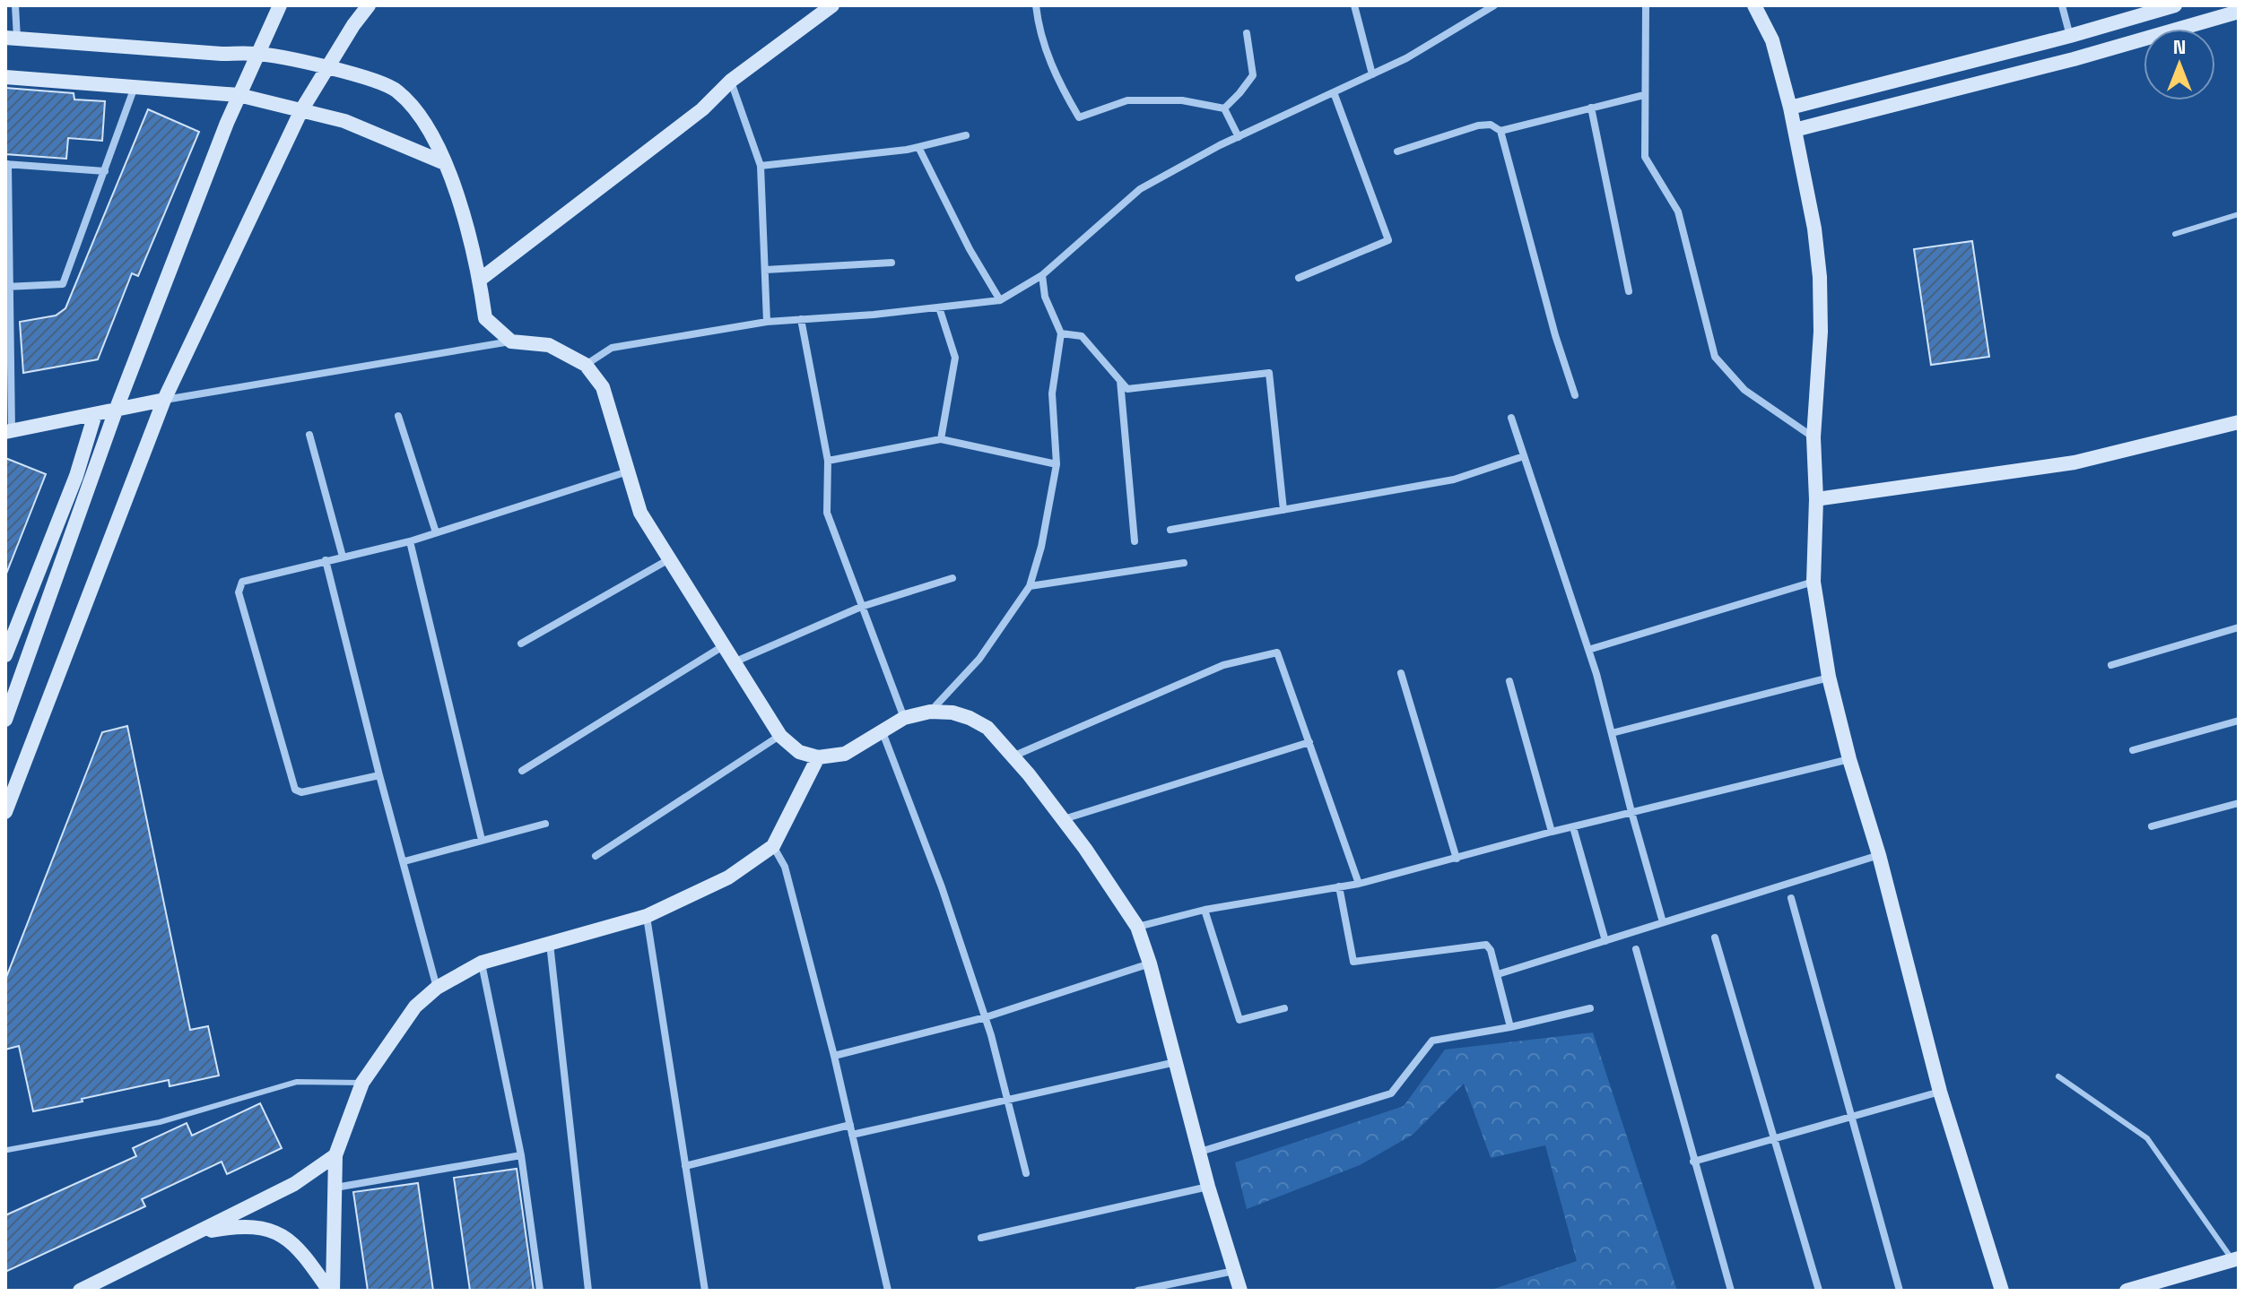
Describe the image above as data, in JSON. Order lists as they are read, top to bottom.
{
  "north": "top"
}
